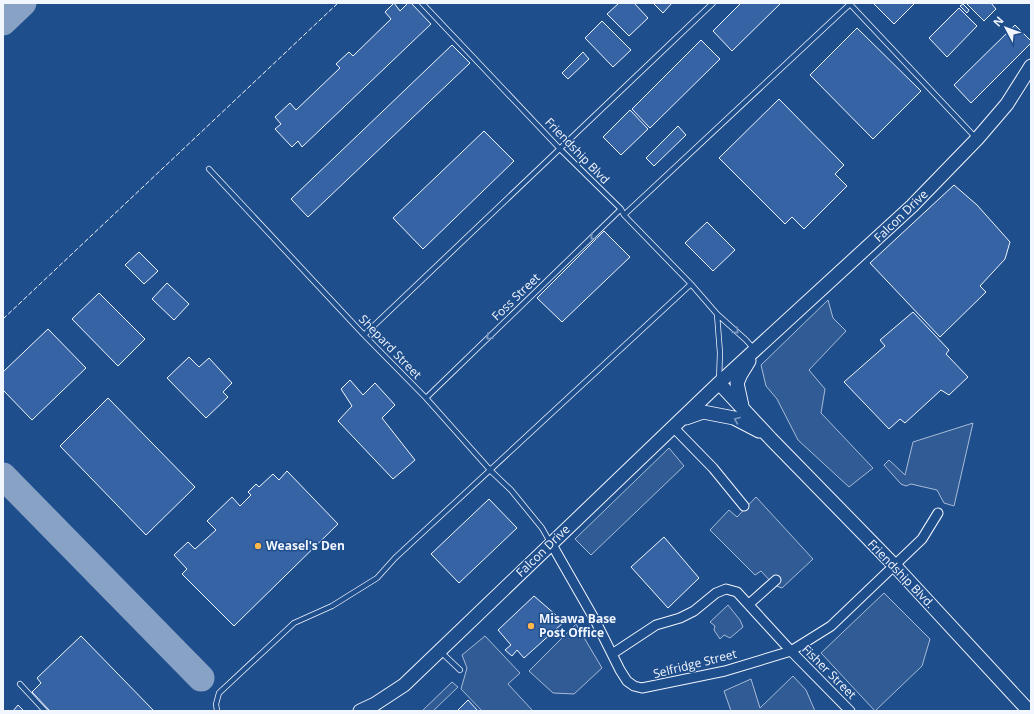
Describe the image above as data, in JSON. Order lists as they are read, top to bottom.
{
  "streets": {
    "street": [
      "Falcon Drive",
      "Friendship Blvd.",
      "Selfridge Street",
      "Fisher Street"
    ],
    "lane": ["Friendship Blvd", "Foss Street", "Shepard Street"]
  },
  "crossings": [
    ["Friendship Blvd", "Falcon Drive"],
    ["Friendship Blvd", "Foss Street"],
    ["Friendship Blvd", "Friendship Blvd."],
    ["Falcon Drive", "Shepard Street"],
    ["Falcon Drive", "Friendship Blvd."],
    ["Falcon Drive", "Selfridge Street"],
    ["Foss Street", "Shepard Street"],
    ["Shepard Street", "Selfridge Street"],
    ["Friendship Blvd.", "Selfridge Street"],
    ["Selfridge Street", "Fisher Street"]
  ],
  "one_way": ["Foss Street"],
  "places": ["Weasel's Den", "Misawa Base Post Office"],
  "north": "top left"
}
